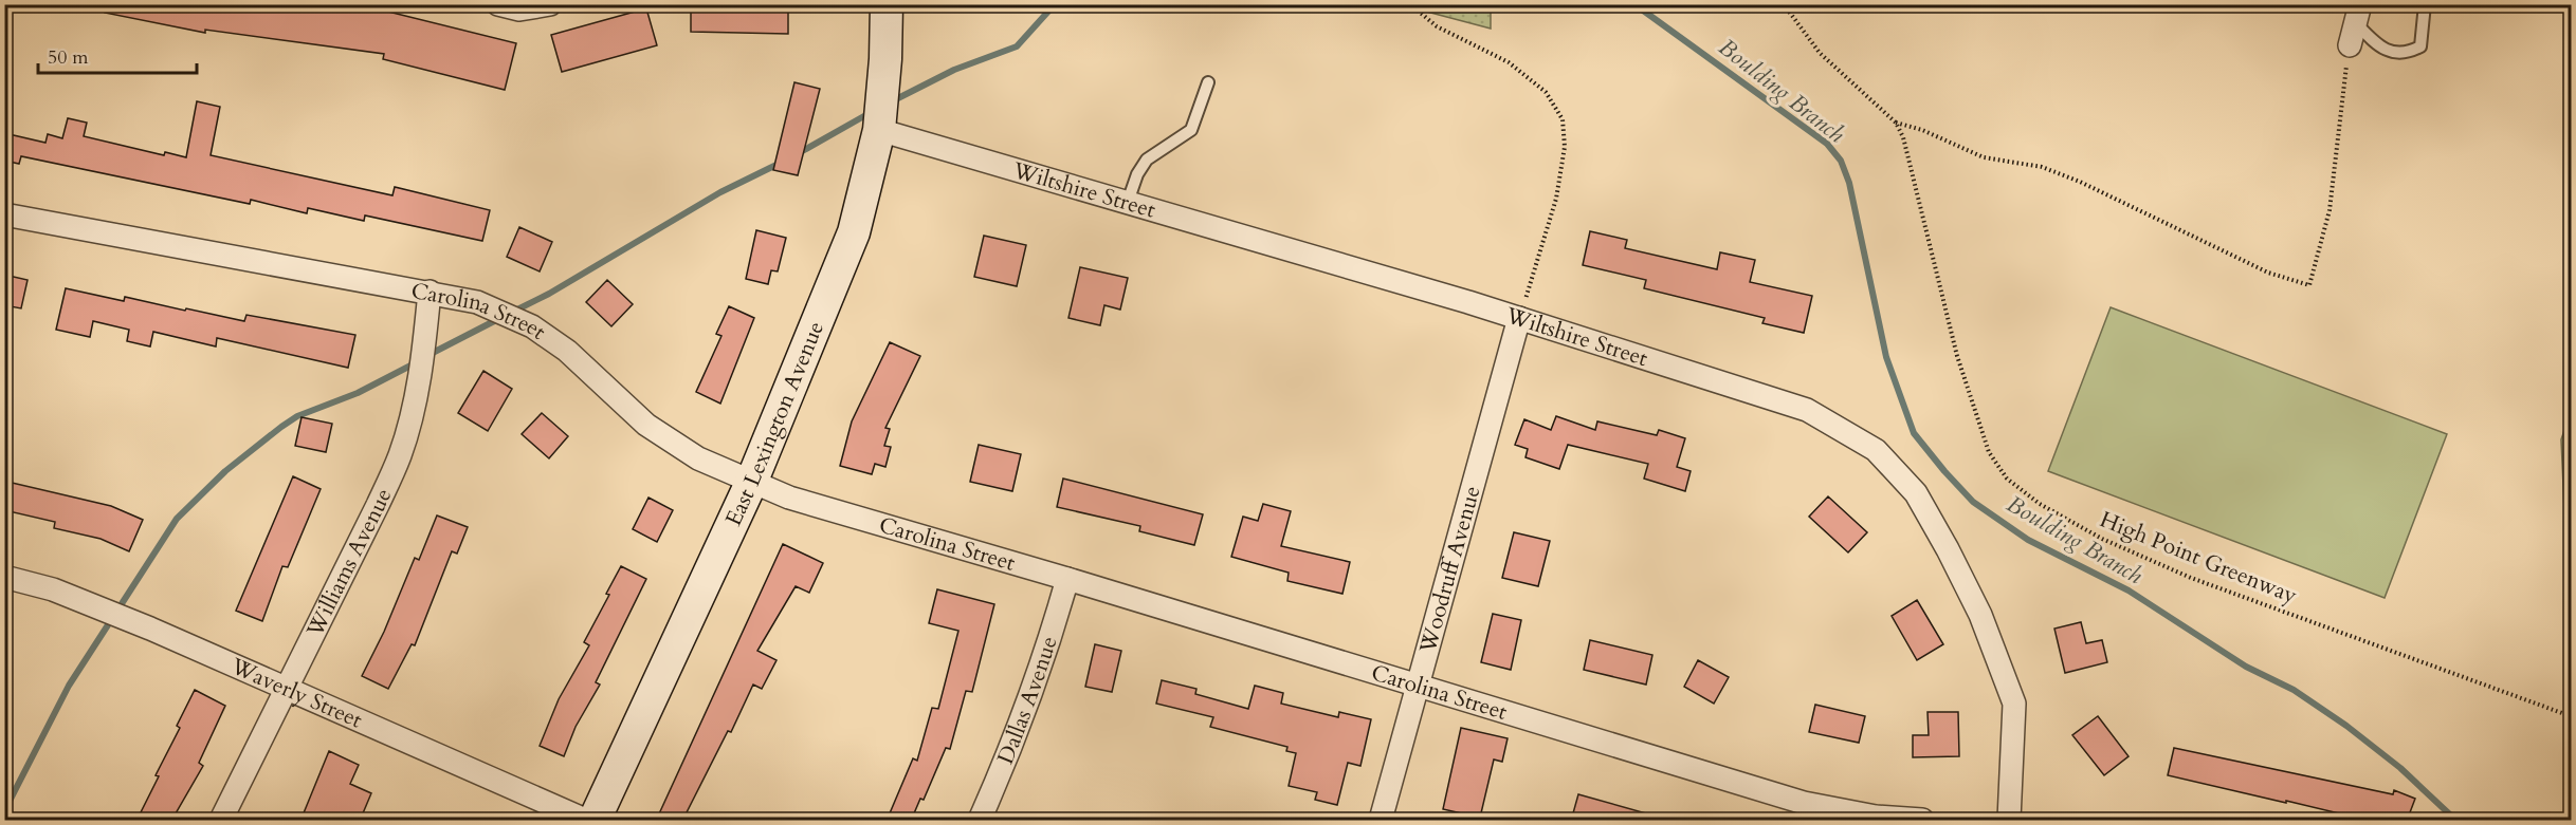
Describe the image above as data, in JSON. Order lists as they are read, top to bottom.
{
  "streets": {
    "main road": ["East Lexington Avenue"],
    "street": [
      "Wiltshire Street",
      "Carolina Street",
      "Williams Avenue",
      "Woodruff Avenue",
      "Waverly Street",
      "Dallas Avenue"
    ],
    "path": ["High Point Greenway"]
  },
  "crossings": [
    ["Wiltshire Street", "East Lexington Avenue"],
    ["Wiltshire Street", "Woodruff Avenue"],
    ["Carolina Street", "East Lexington Avenue"],
    ["Carolina Street", "Williams Avenue"],
    ["Carolina Street", "Woodruff Avenue"],
    ["Carolina Street", "Dallas Avenue"],
    ["Williams Avenue", "Waverly Street"]
  ],
  "water": ["Boulding Branch"],
  "scale_bar": "50 m"
}
